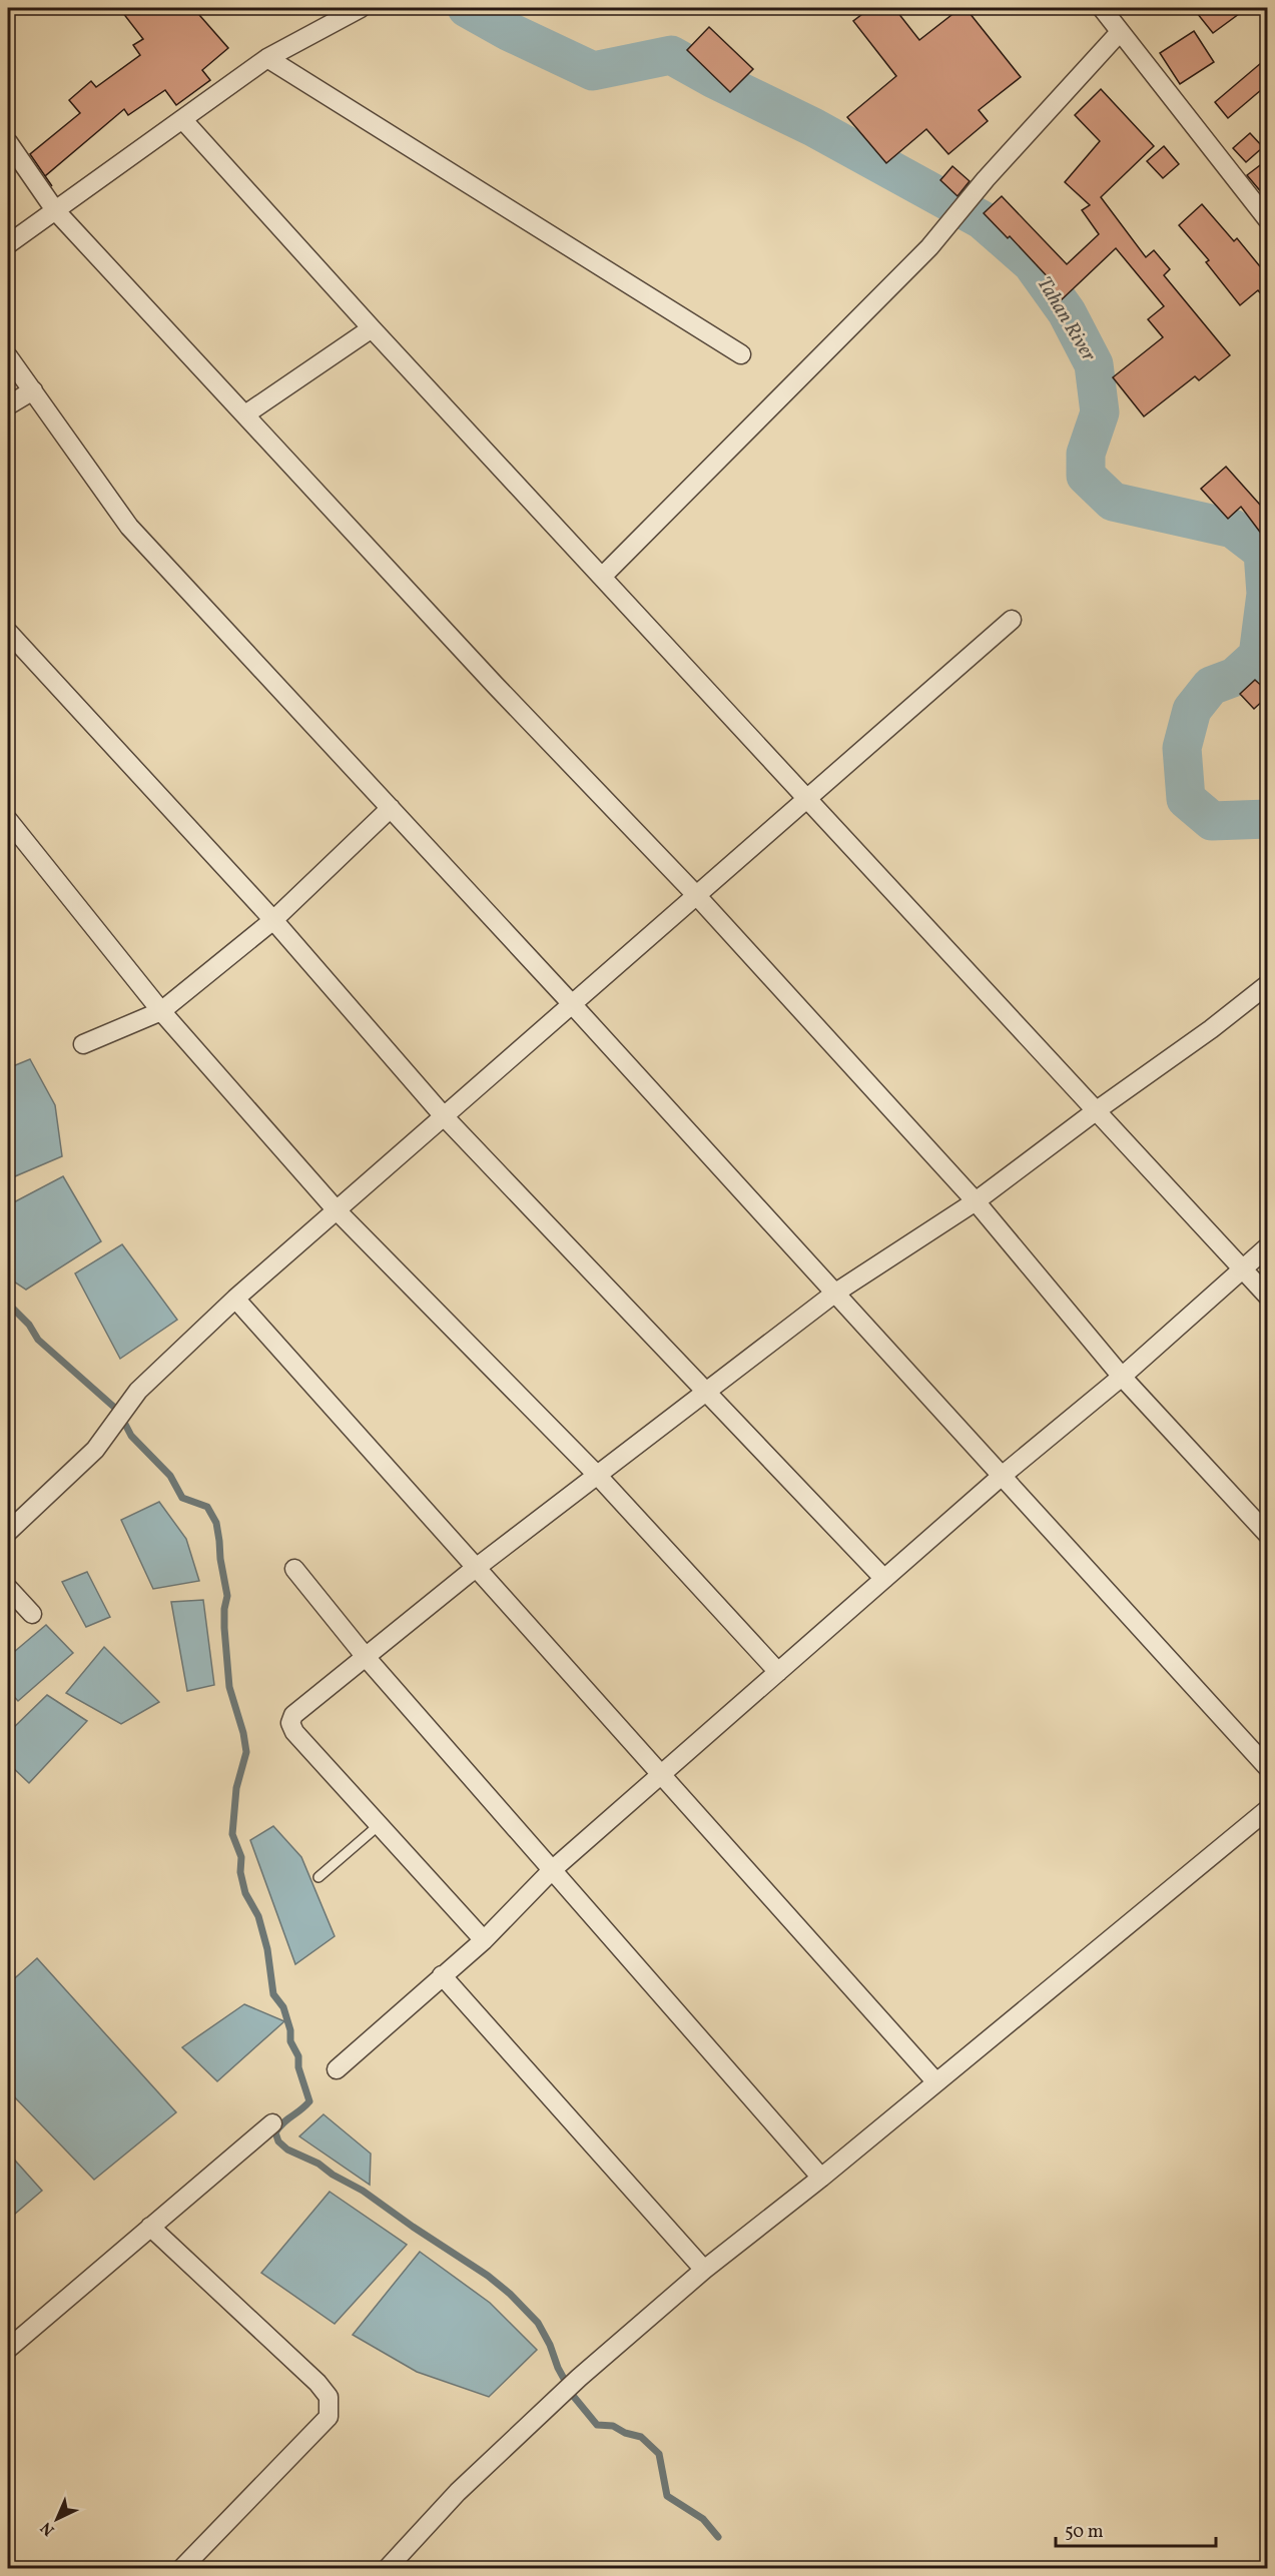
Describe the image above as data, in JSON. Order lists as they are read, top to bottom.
{
  "water": ["Tahan River"],
  "scale_bar": "50 m",
  "north": "bottom left"
}
